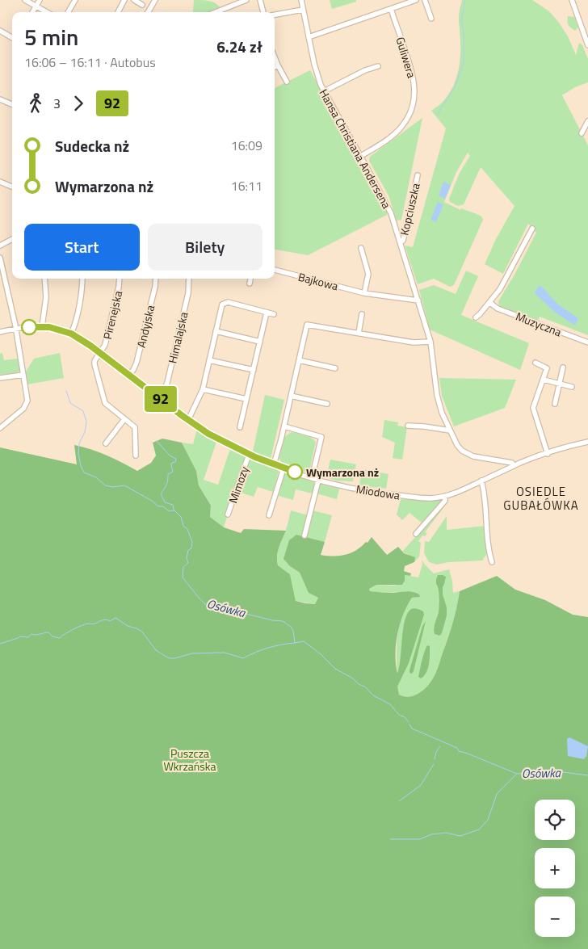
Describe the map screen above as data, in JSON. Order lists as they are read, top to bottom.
{
  "streets": {
    "street": [
      "Guliwera",
      "Hansa Christiana Andersena",
      "Kopciuszka",
      "Bajkowa",
      "Pirenejska",
      "Muzyczna",
      "Andyjska",
      "Himalajska",
      "Mimozy",
      "Miodowa"
    ]
  },
  "crossings": [
    ["Guliwera", "Hansa Christiana Andersena"],
    ["Hansa Christiana Andersena", "Kopciuszka"],
    ["Hansa Christiana Andersena", "Bajkowa"],
    ["Hansa Christiana Andersena", "Miodowa"],
    ["Pirenejska", "Miodowa"],
    ["Andyjska", "Miodowa"],
    ["Himalajska", "Miodowa"],
    ["Mimozy", "Miodowa"]
  ],
  "districts": ["OSIEDLE GUBAŁÓWKA"],
  "water": ["Osówka"],
  "parks": ["Puszcza Wkrzańska"],
  "places": ["Wymarzona nż"],
  "lines": ["bus line 92"],
  "page": {
    "on_map": "92",
    "heading": ["5 min", "16:06 – 16:11 · Autobus", "6.24 zł"],
    "legs": ["3", "92"],
    "list": [
      {
        "name": "Sudecka nż",
        "value": "16:09"
      },
      {
        "name": "Wymarzona nż",
        "value": "16:11"
      }
    ],
    "buttons": ["Start", "Bilety"],
    "map_buttons": ["+", "−"]
  }
}
